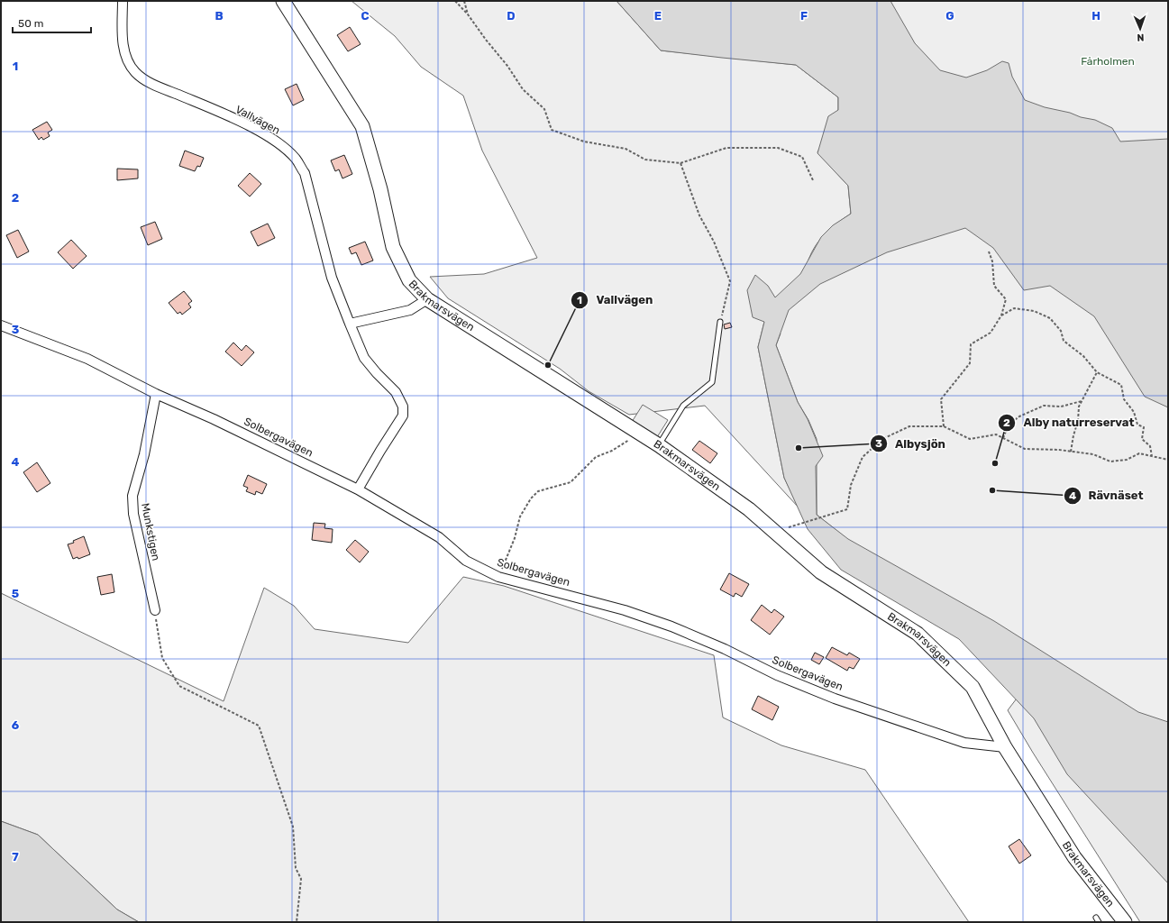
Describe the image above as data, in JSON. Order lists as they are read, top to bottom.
{
  "streets": {
    "street": [
      "Vallvägen",
      "Brakmarsvägen",
      "Solbergavägen",
      "Munkstigen"
    ]
  },
  "crossings": [
    ["Vallvägen", "Solbergavägen"],
    ["Brakmarsvägen", "Solbergavägen"],
    ["Solbergavägen", "Munkstigen"]
  ],
  "parks": ["Fårholmen"],
  "places": [
    "Vallvägen",
    "Albysjön",
    "Alby naturreservat",
    "Rävnäset"
  ],
  "scale_bar": "50 m",
  "north": "bottom",
  "grid": {
    "columns": [
      "B",
      "C",
      "D",
      "E",
      "F",
      "G",
      "H"
    ],
    "rows": [
      "1",
      "2",
      "3",
      "4",
      "5",
      "6",
      "7"
    ]
  }
}
